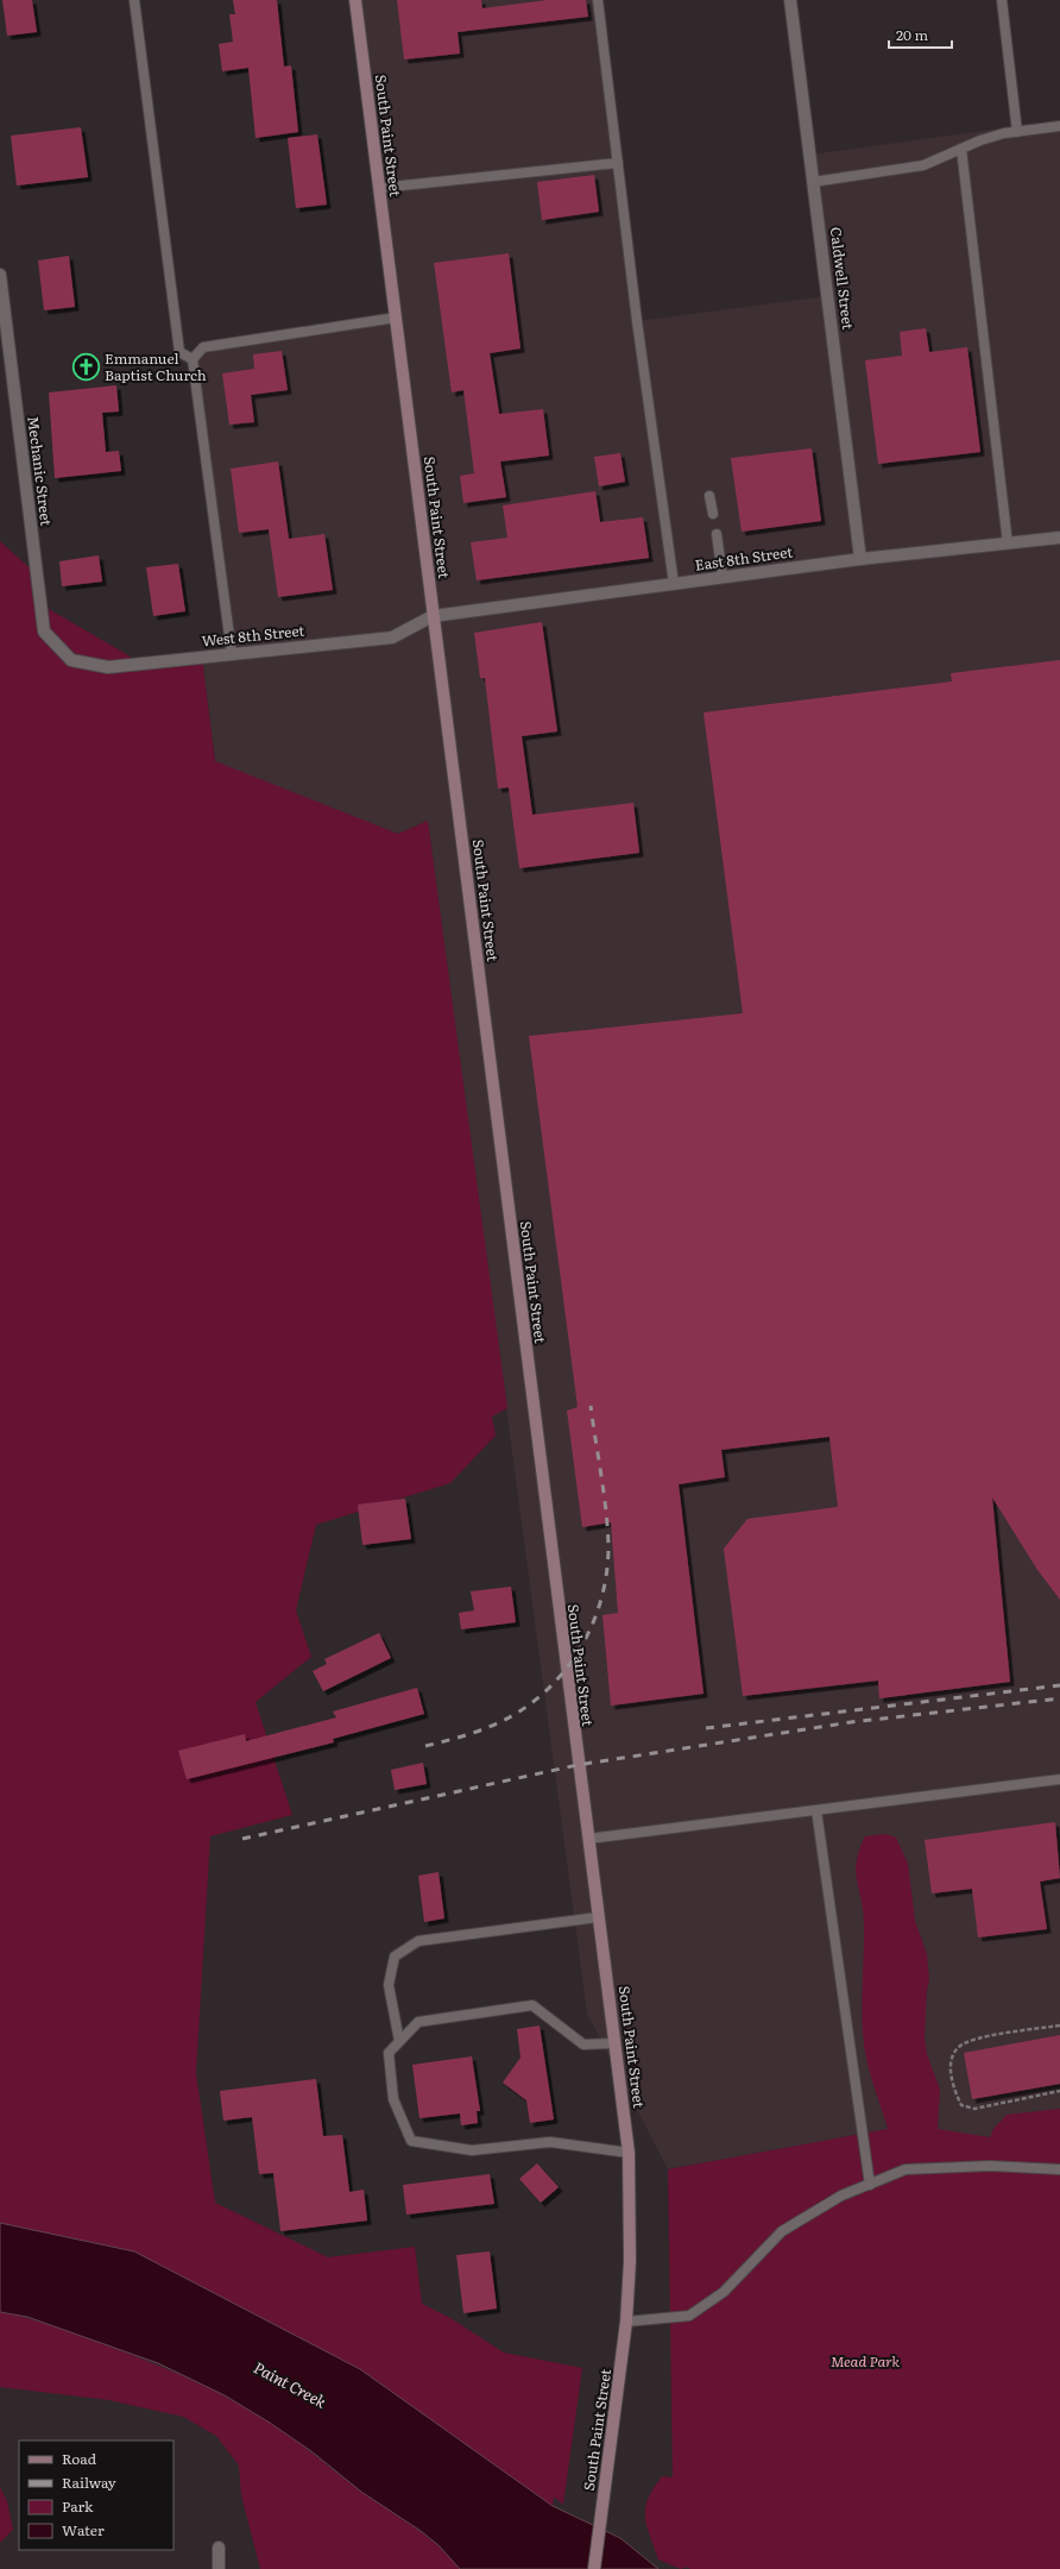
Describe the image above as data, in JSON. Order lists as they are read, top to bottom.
{
  "streets": {
    "main road": ["South Paint Street"],
    "street": [
      "Caldwell Street",
      "Mechanic Street",
      "East 8th Street",
      "West 8th Street"
    ]
  },
  "crossings": [
    ["South Paint Street", "East 8th Street"],
    ["South Paint Street", "West 8th Street"],
    ["Caldwell Street", "East 8th Street"],
    ["Mechanic Street", "West 8th Street"],
    ["East 8th Street", "West 8th Street"]
  ],
  "water": ["Paint Creek"],
  "parks": ["Mead Park"],
  "places": {
    "church": ["Emmanuel Baptist Church"]
  },
  "legend": [
    "Road",
    "Railway",
    "Park",
    "Water"
  ],
  "scale_bar": "20 m"
}
